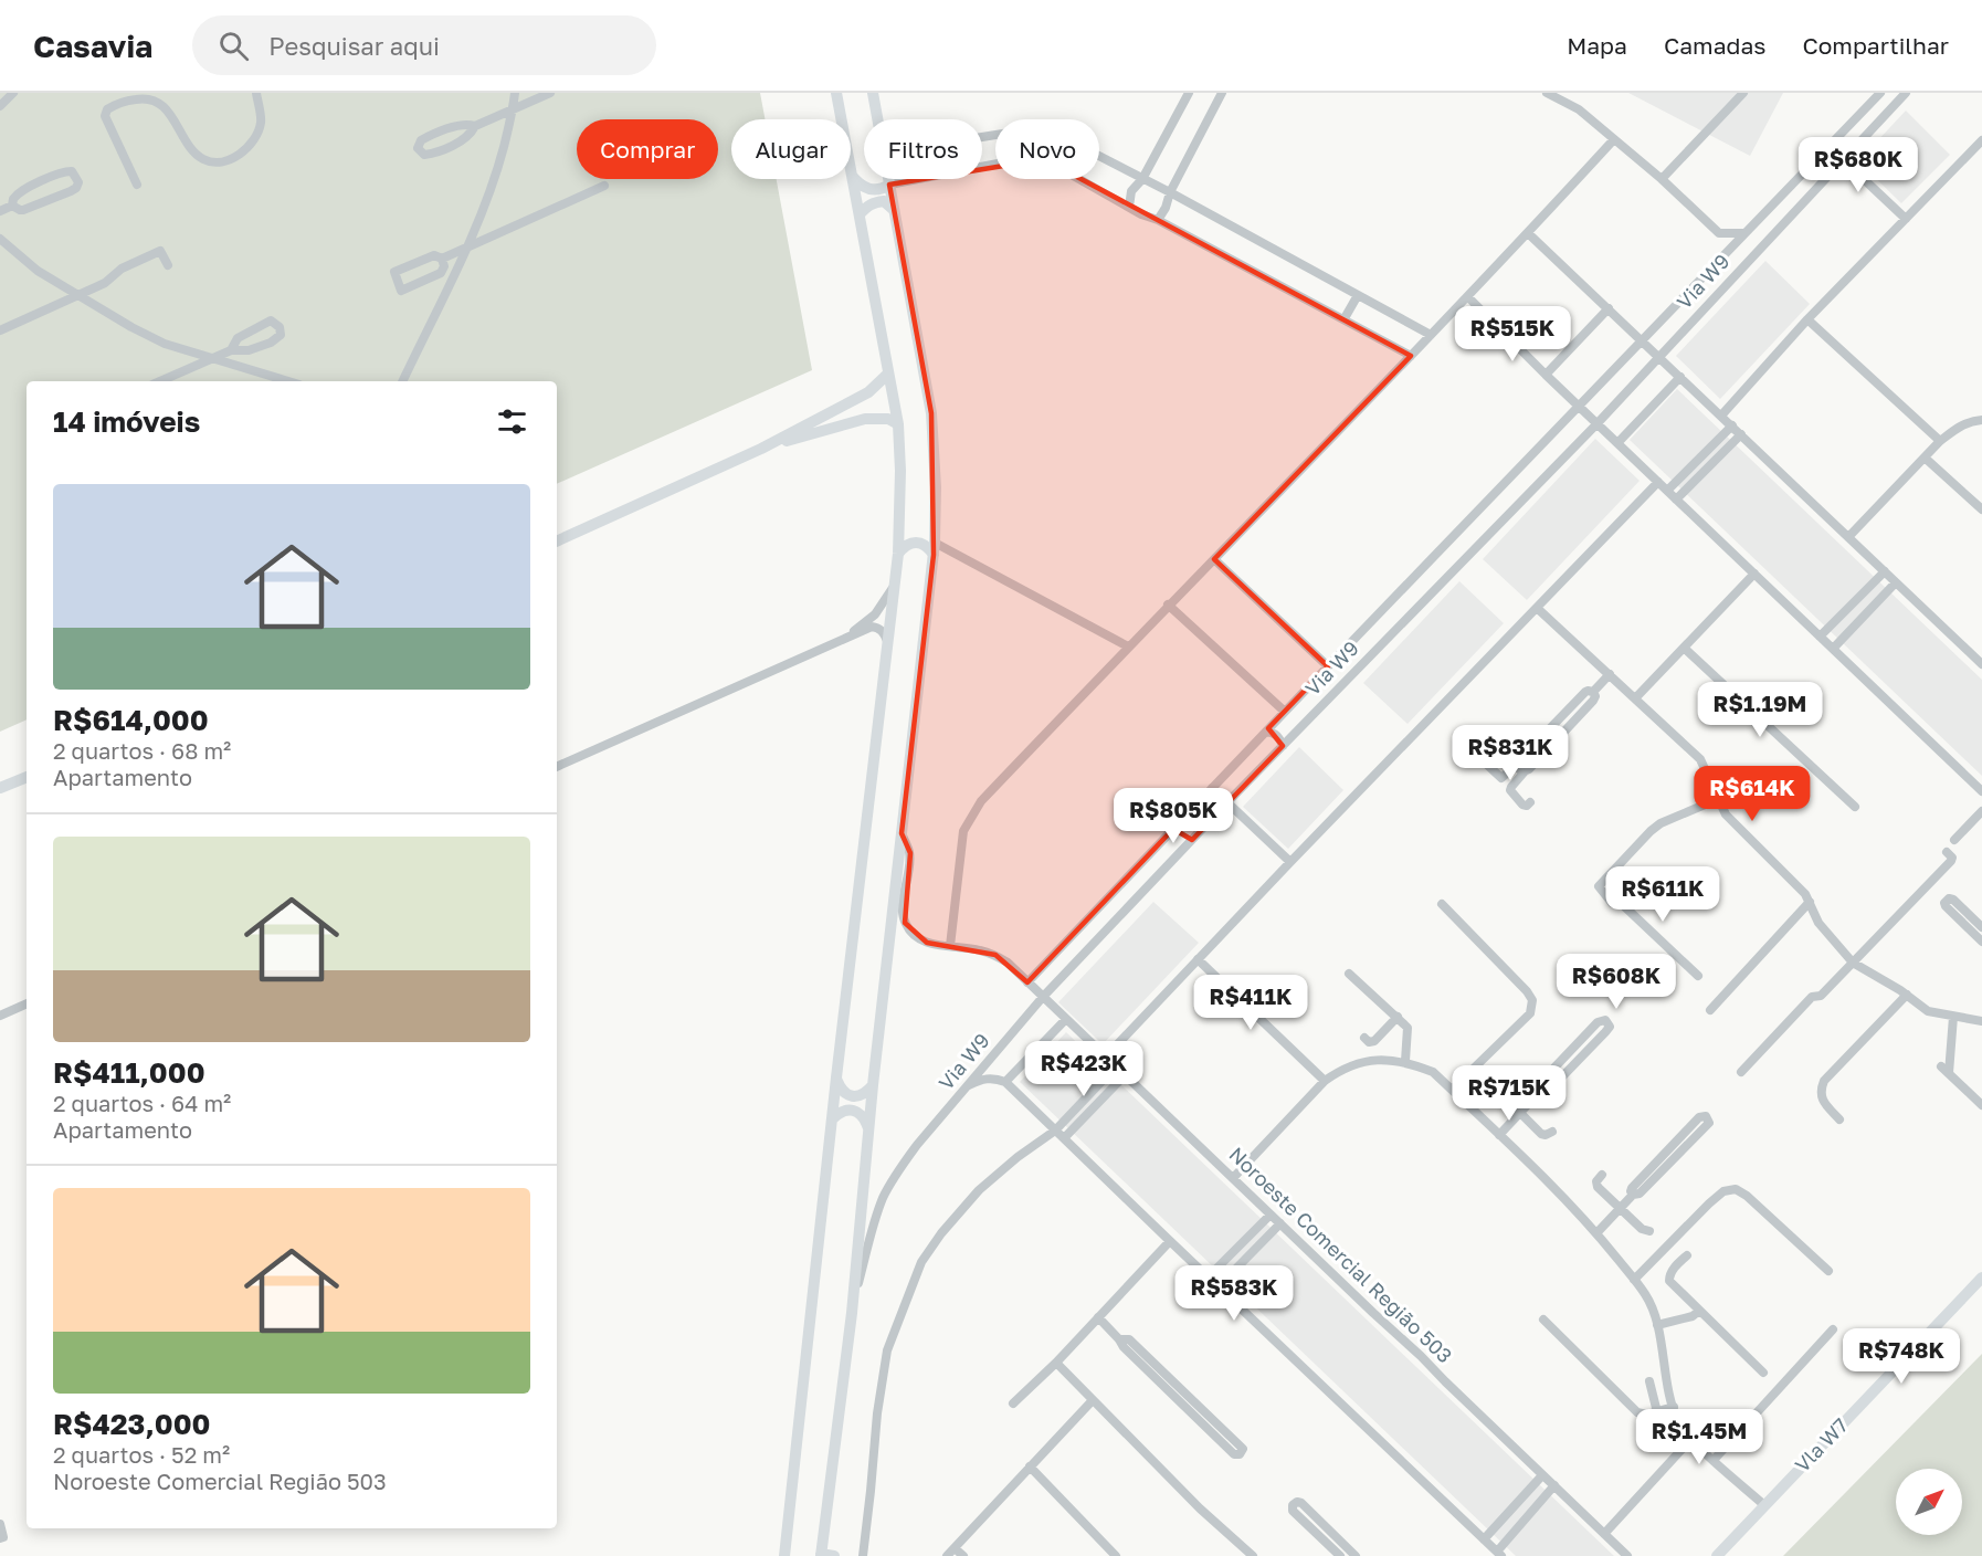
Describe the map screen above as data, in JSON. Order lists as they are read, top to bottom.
{
  "streets": {
    "main road": ["Vla W7"],
    "street": ["Via W9", "Noroeste Comercial Região 503"]
  },
  "crossings": [
    ["Via W9", "Noroeste Comercial Região 503"]
  ],
  "north": "top right",
  "page": {
    "header": "Casavia",
    "search": "Pesquisar aqui",
    "nav": ["Mapa", "Camadas", "Compartilhar"],
    "chip": [
      "Comprar",
      "Alugar",
      "Filtros",
      "Novo"
    ],
    "price": [
      "R$680K",
      "R$515K",
      "R$1.19M",
      "R$831K",
      "R$614K",
      "R$805K",
      "R$611K",
      "R$608K",
      "R$411K",
      "R$423K",
      "R$715K",
      "R$583K",
      "R$748K",
      "R$1.45M"
    ],
    "heading": "14 imóveis",
    "list": [
      {
        "name": "R$614,000",
        "note": "2 quartos · 68 m² · Apartamento"
      },
      {
        "name": "R$411,000",
        "note": "2 quartos · 64 m² · Apartamento"
      },
      {
        "name": "R$423,000",
        "note": "2 quartos · 52 m² · Noroeste Comercial Região 503"
      }
    ]
  }
}
